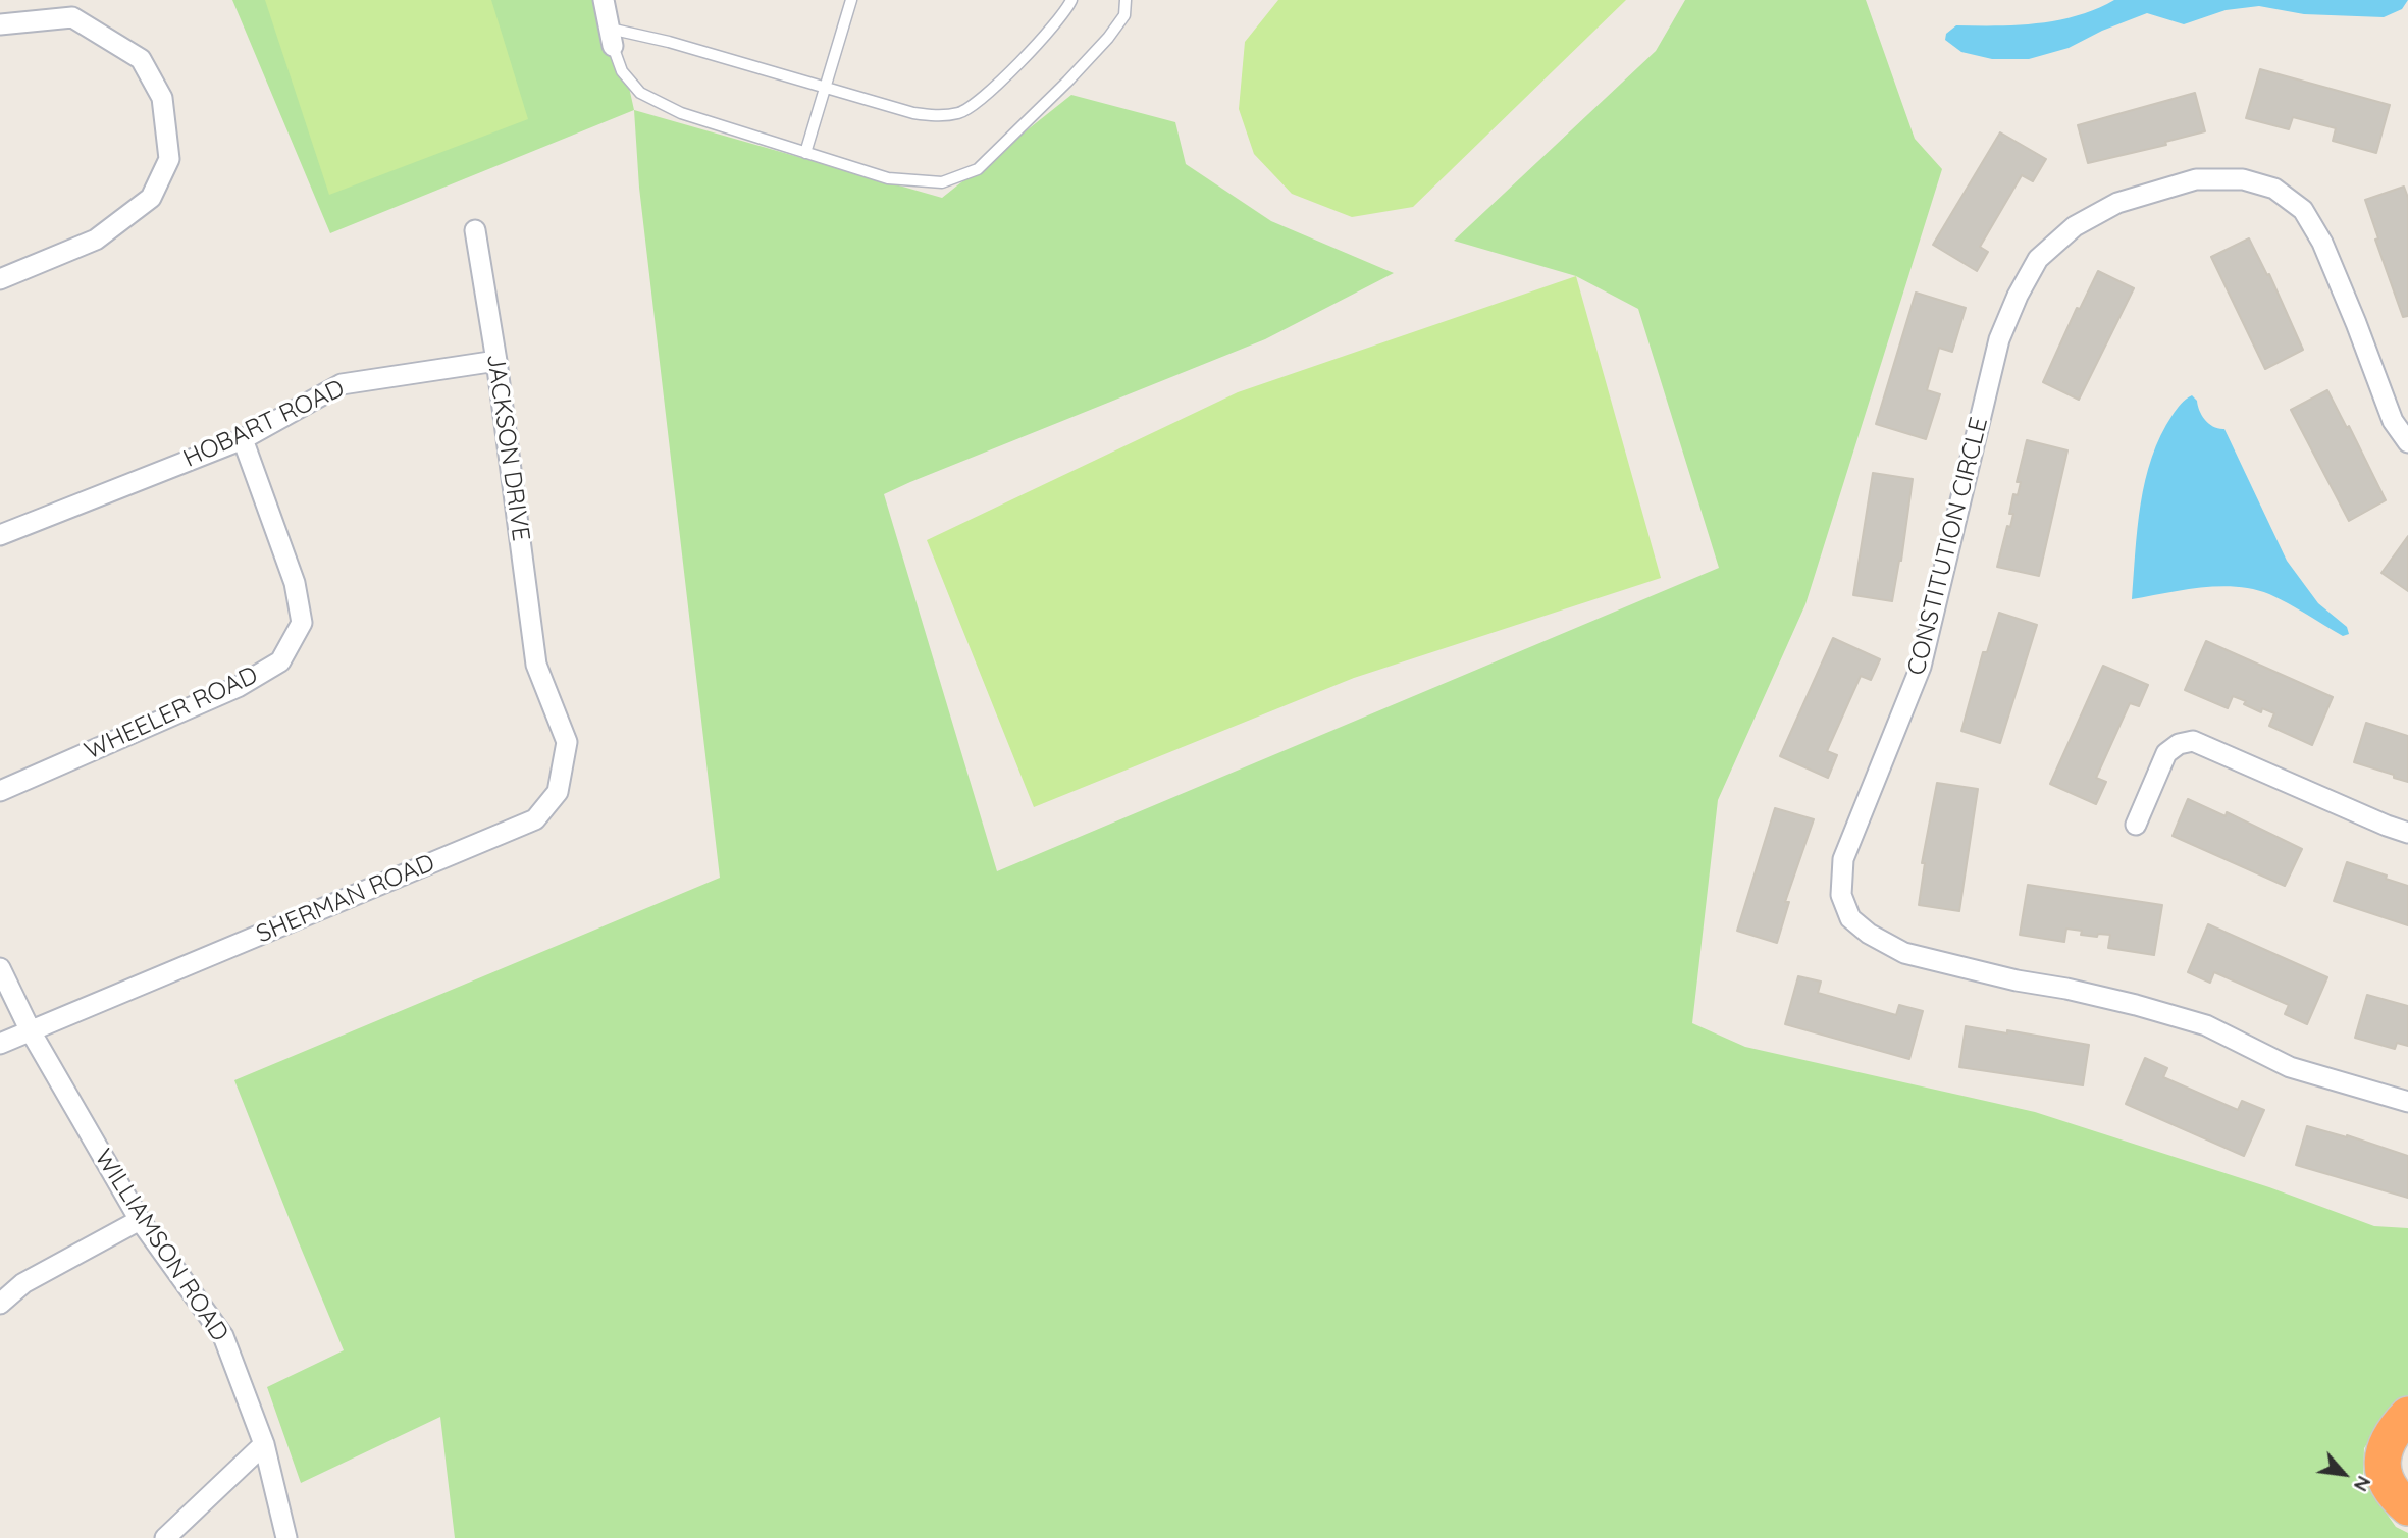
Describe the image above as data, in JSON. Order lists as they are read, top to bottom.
{
  "streets": {
    "street": [
      "HOBART ROAD",
      "JACKSON DRIVE",
      "CONSTITUTION CIRCLE",
      "WHEELER ROAD",
      "SHERMAN ROAD",
      "WILLIAMSON ROAD"
    ]
  },
  "crossings": [
    ["HOBART ROAD", "JACKSON DRIVE"],
    ["HOBART ROAD", "WHEELER ROAD"],
    ["JACKSON DRIVE", "SHERMAN ROAD"],
    ["SHERMAN ROAD", "WILLIAMSON ROAD"]
  ],
  "north": "bottom right"
}
